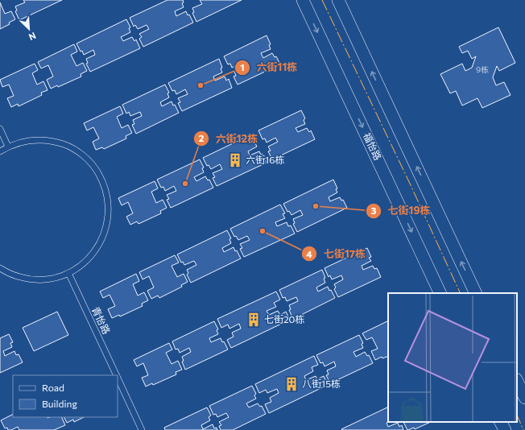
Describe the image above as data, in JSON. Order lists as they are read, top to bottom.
{
  "streets": {
    "street": ["福怡路"],
    "lane": ["青怡路"]
  },
  "places": {
    "other": [
      "六街11栋",
      "六街12栋",
      "七街19栋",
      "七街17栋"
    ],
    "building": ["六街16栋", "七街20栋", "八街15栋"]
  },
  "house_numbers": ["9栋"],
  "legend": ["Road", "Building"],
  "north": "bottom right"
}
